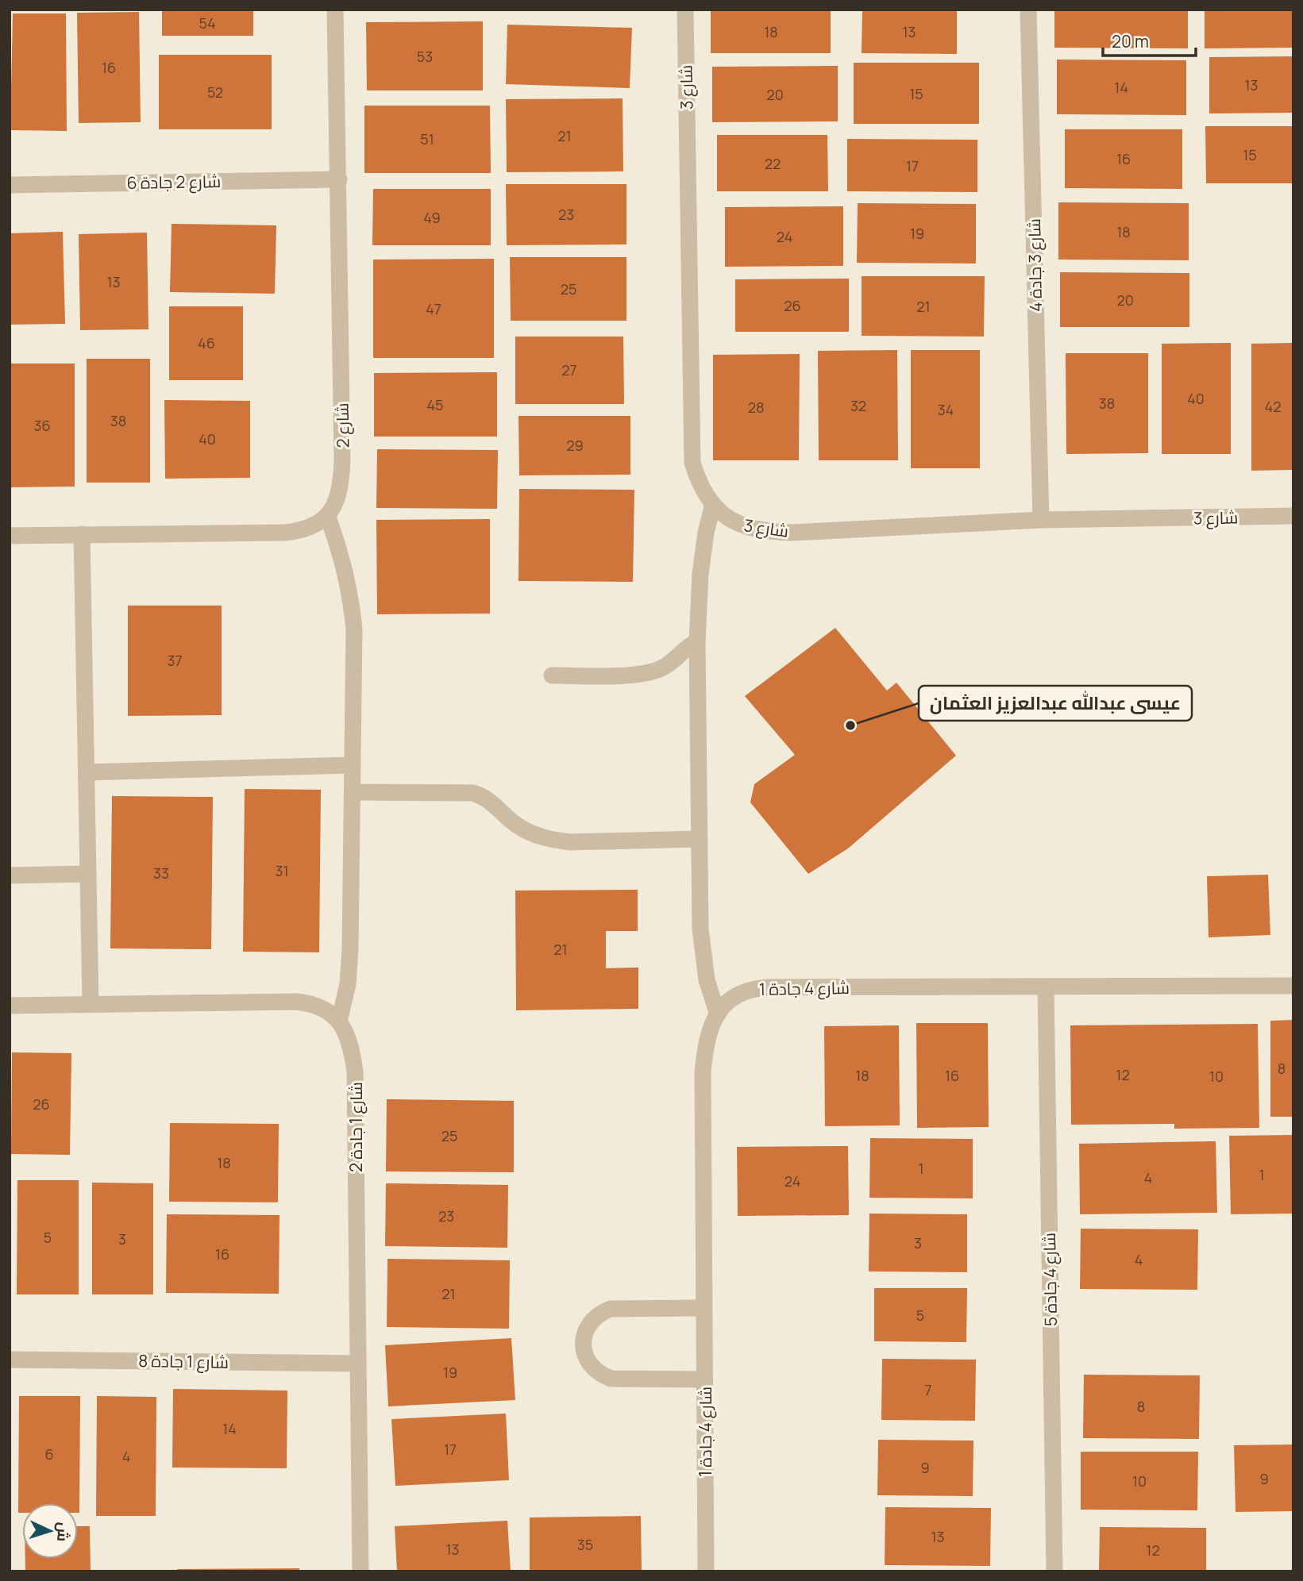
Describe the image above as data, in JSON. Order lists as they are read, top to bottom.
{
  "streets": {
    "street": [
      "شارع 3",
      "شارع 2 جادة 6",
      "شارع 3 جادة 4",
      "شارع 2",
      "شارع 4 جادة 1",
      "شارع 1 جادة 2",
      "شارع 4 جادة 5",
      "شارع 1 جادة 8"
    ]
  },
  "crossings": [
    ["شارع 3", "شارع 3 جادة 4"],
    ["شارع 2 جادة 6", "شارع 2"],
    ["شارع 4 جادة 1", "شارع 4 جادة 5"],
    ["شارع 1 جادة 2", "شارع 1 جادة 8"]
  ],
  "places": ["عيسى عبدالله عبدالعزيز العثمان"],
  "house_numbers": [
    "54",
    "18",
    "13",
    "53",
    "16",
    "13",
    "14",
    "52",
    "15",
    "20",
    "21",
    "51",
    "15",
    "16",
    "22",
    "17",
    "23",
    "49",
    "18",
    "19",
    "24",
    "13",
    "25",
    "20",
    "26",
    "21",
    "47",
    "46",
    "27",
    "40",
    "38",
    "45",
    "32",
    "42",
    "28",
    "34",
    "38",
    "36",
    "40",
    "29",
    "37",
    "31",
    "33",
    "21",
    "8",
    "12",
    "18",
    "16",
    "10",
    "26",
    "25",
    "18",
    "1",
    "1",
    "4",
    "24",
    "23",
    "5",
    "3",
    "3",
    "16",
    "4",
    "21",
    "5",
    "19",
    "7",
    "8",
    "14",
    "17",
    "6",
    "4",
    "9",
    "9",
    "10",
    "13",
    "35",
    "13",
    "12"
  ],
  "scale_bar": "20 m",
  "north": "right"
}
